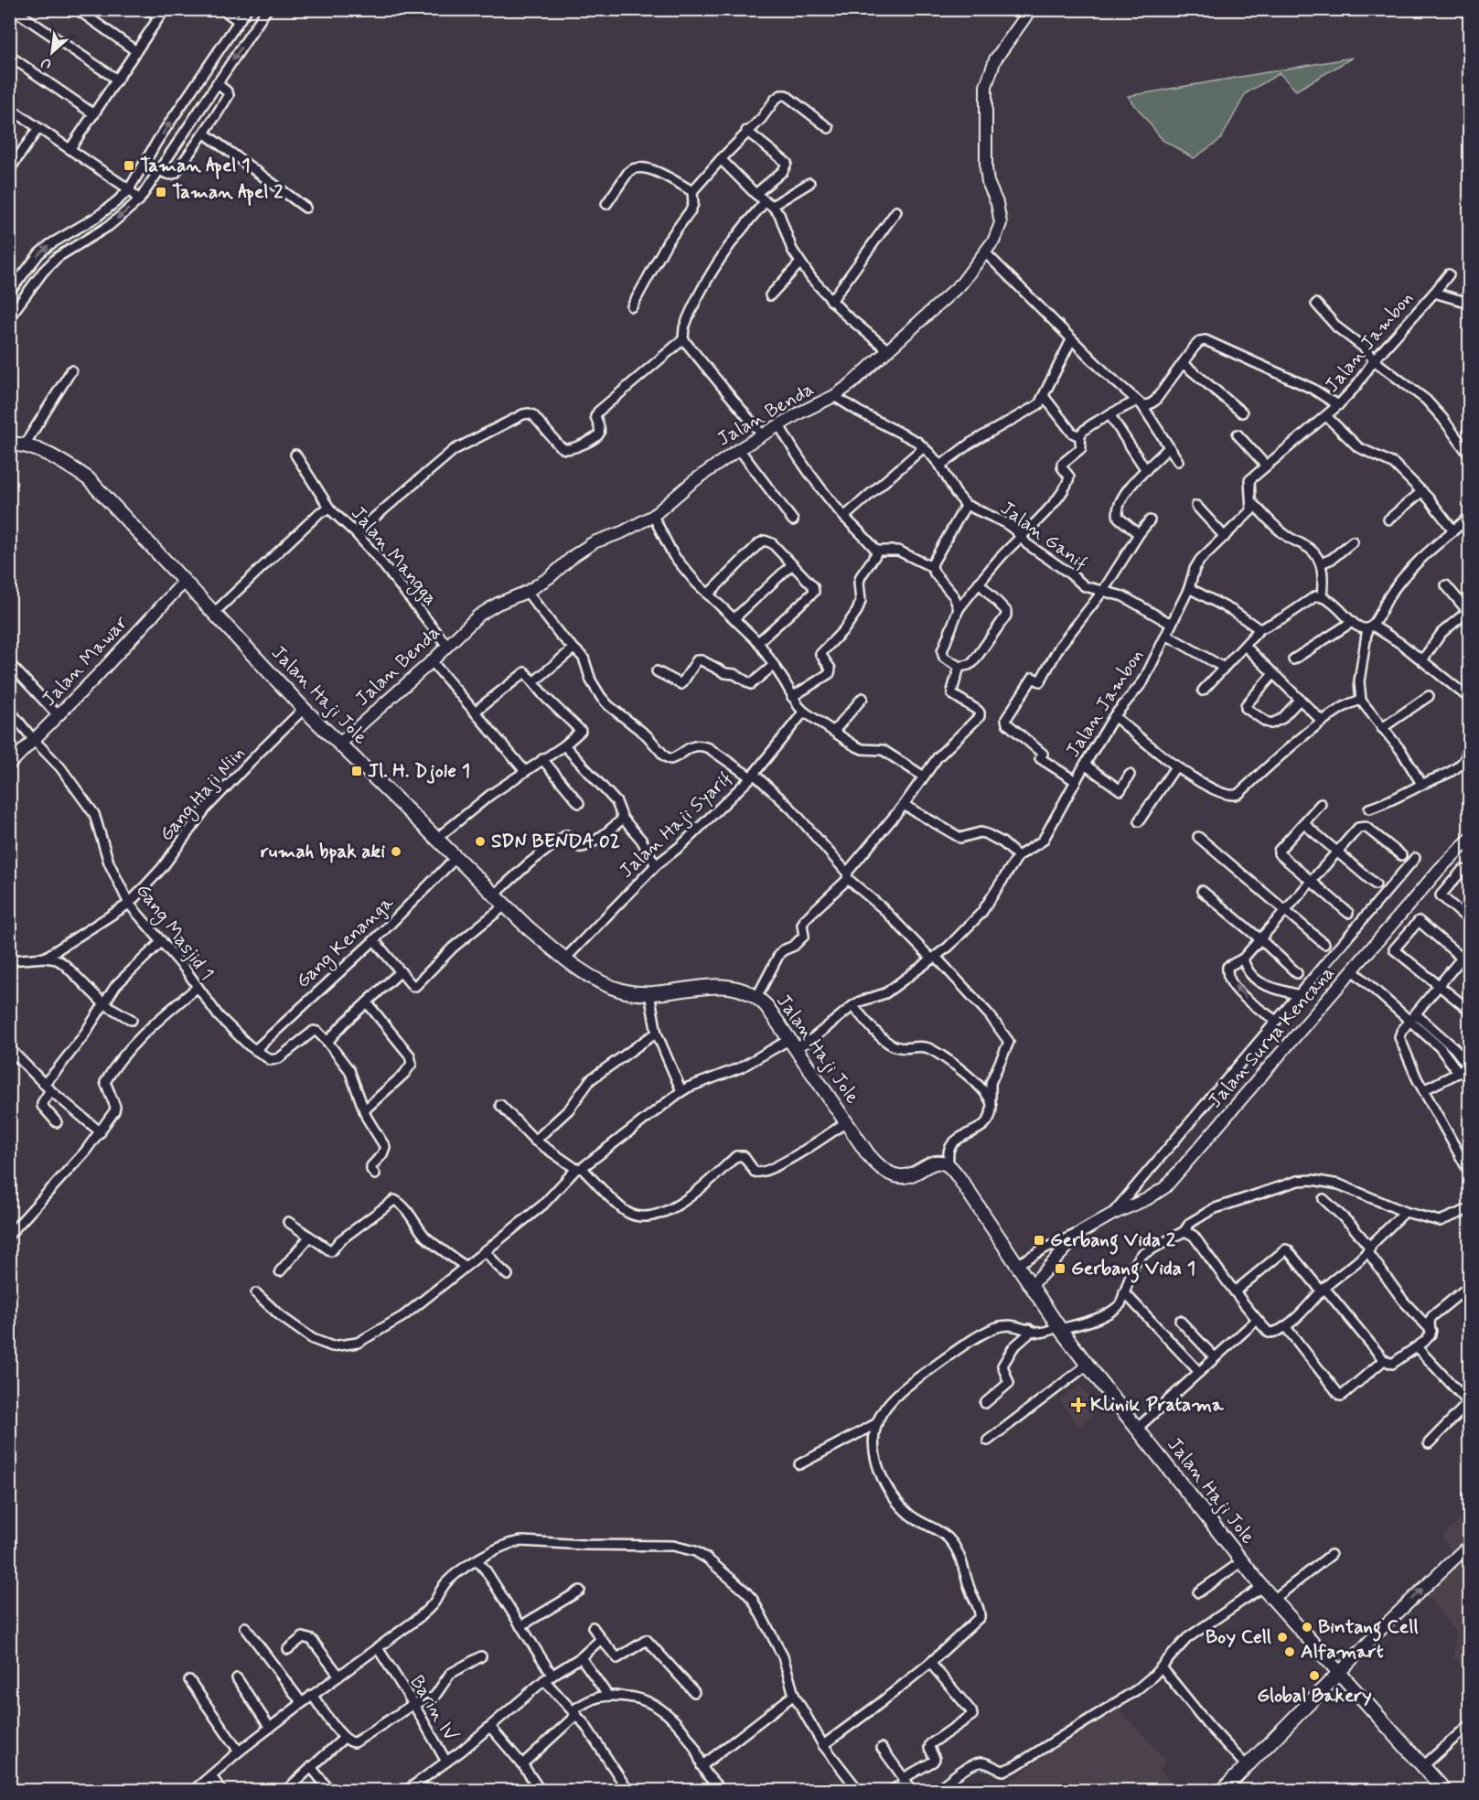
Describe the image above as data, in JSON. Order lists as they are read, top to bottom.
{
  "streets": {
    "main road": ["Jalan Haji Jole"],
    "street": [
      "Jalan Jambon",
      "Jalan Benda",
      "Jalan Ganif",
      "Jalan Mangga",
      "Jalan Mawar",
      "Gang Haji Niin",
      "Jalan Haji Syarif",
      "Gang Masjid 1",
      "Gang Kenanga",
      "Jalan Surya Kencana",
      "Barin IV"
    ]
  },
  "crossings": [
    ["Jalan Jambon", "Jalan Ganif"],
    ["Jalan Jambon", "Jalan Haji Jole"],
    ["Jalan Benda", "Jalan Mangga"],
    ["Jalan Benda", "Jalan Haji Jole"],
    ["Jalan Mangga", "Jalan Haji Jole"],
    ["Jalan Mawar", "Jalan Haji Jole"],
    ["Jalan Mawar", "Gang Masjid 1"],
    ["Jalan Haji Jole", "Gang Haji Niin"],
    ["Jalan Haji Jole", "Jalan Haji Syarif"],
    ["Jalan Haji Jole", "Gang Kenanga"],
    ["Jalan Haji Jole", "Jalan Surya Kencana"],
    ["Gang Haji Niin", "Gang Masjid 1"],
    ["Gang Masjid 1", "Gang Kenanga"]
  ],
  "places": {
    "transit": [
      "Taman Apel 1",
      "Taman Apel 2",
      "Jl. H. Djole 1",
      "Gerbang Vida 2",
      "Gerbang Vida 1"
    ],
    "other": [
      "SDN BENDA 02",
      "rumah bpak aki",
      "Bintang Cell",
      "Boy Cell",
      "Alfamart",
      "Global Bakery"
    ],
    "health": ["Klinik Pratama"]
  },
  "north": "bottom left"
}
